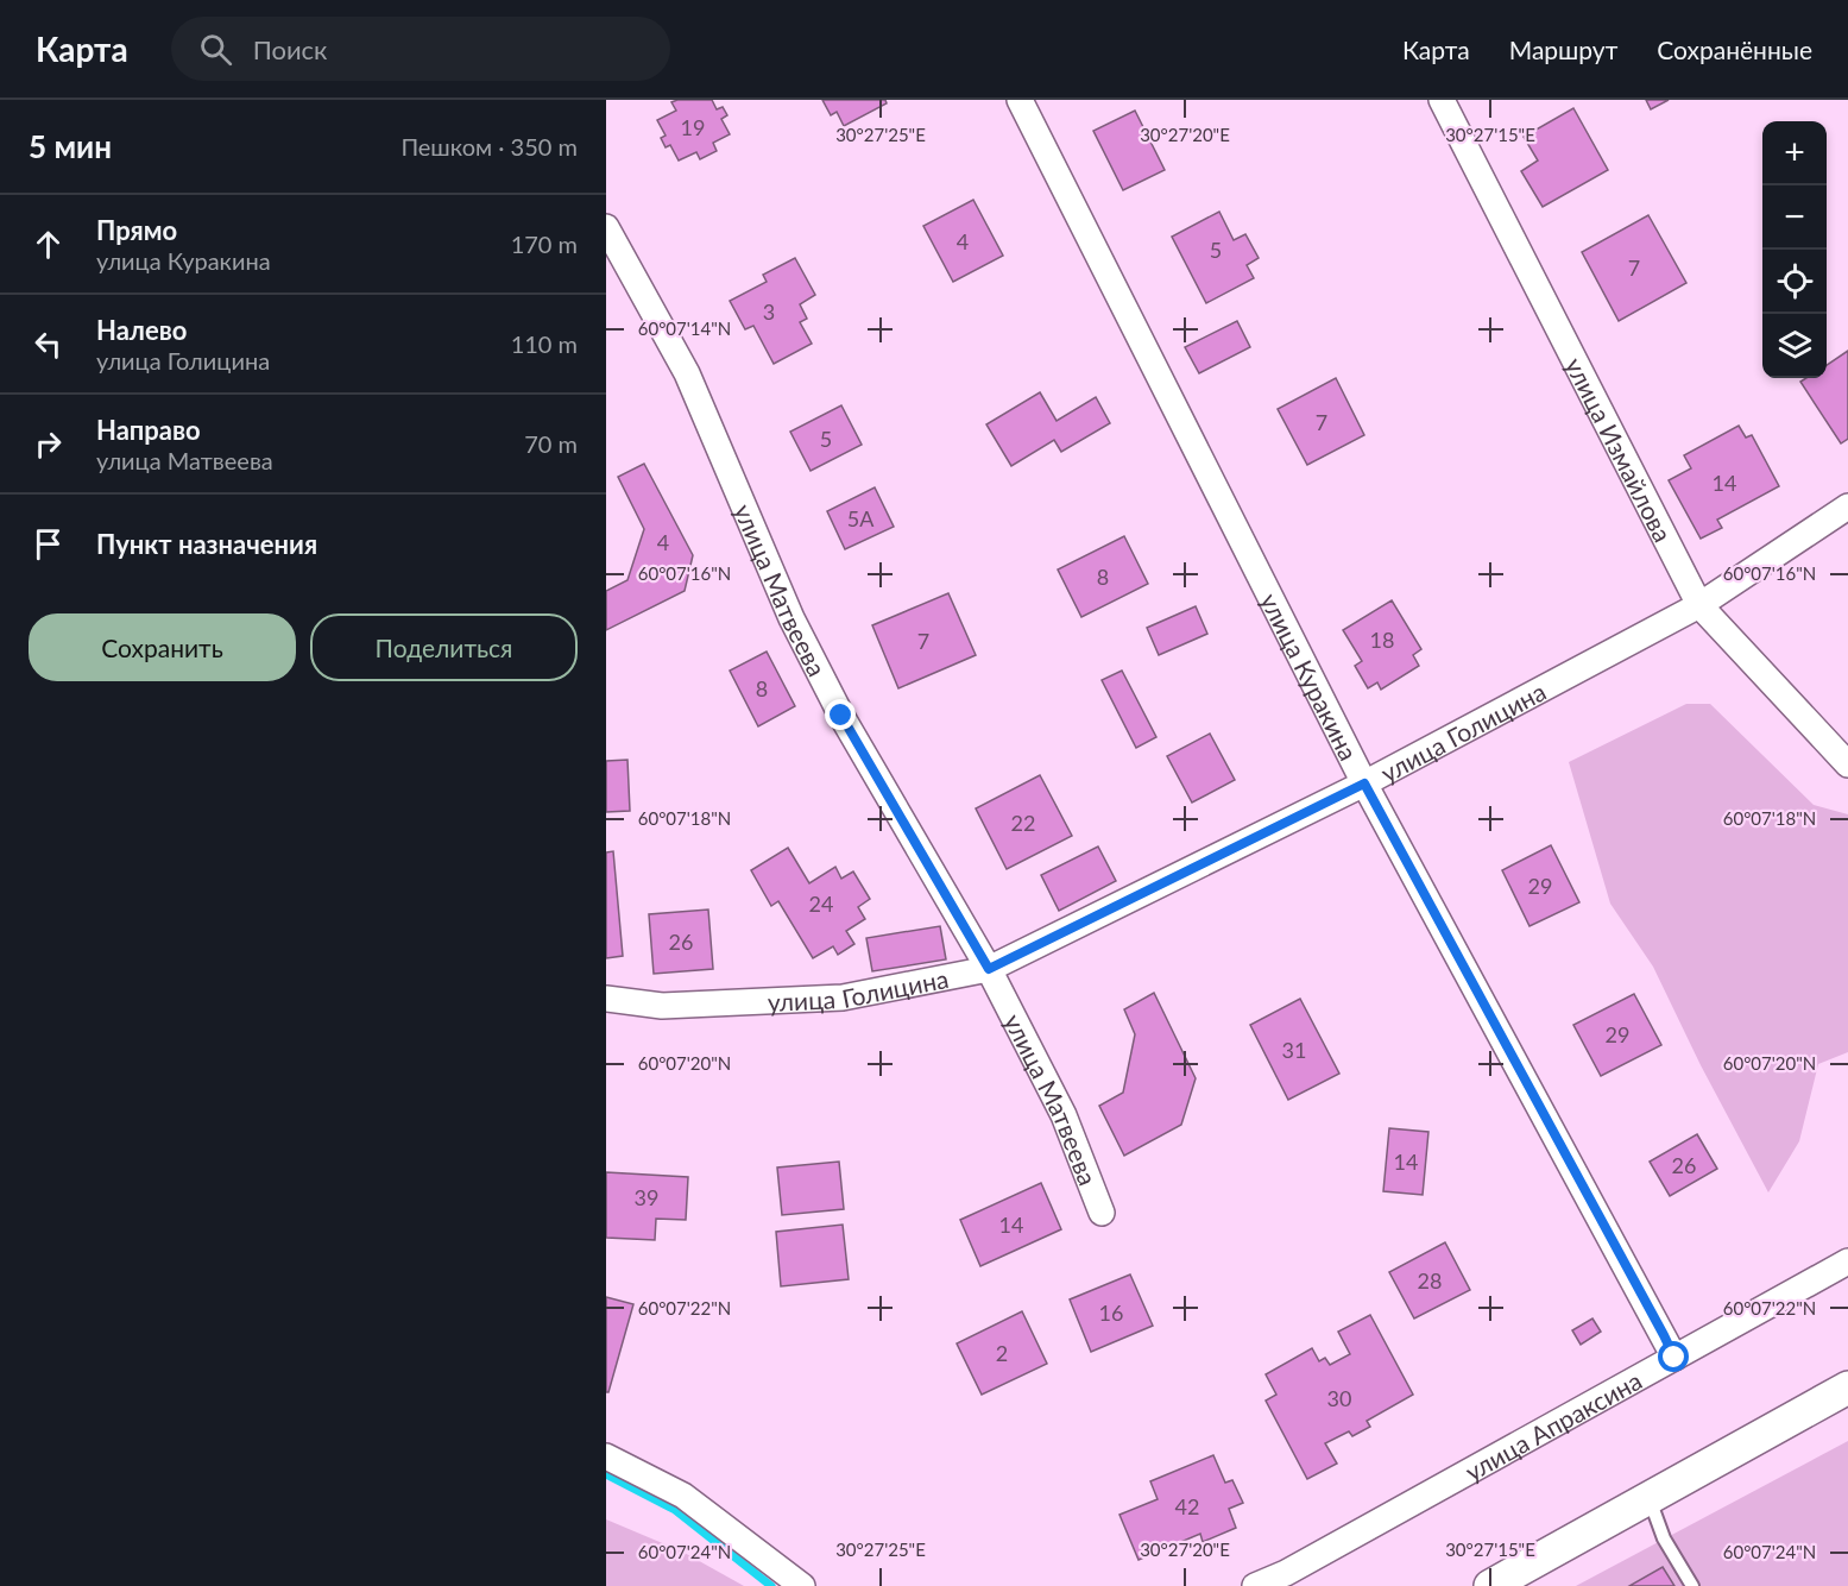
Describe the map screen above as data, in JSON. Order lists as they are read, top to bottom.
{
  "streets": {
    "street": [
      "улица Измайлова",
      "улица Матвеева",
      "улица Куракина",
      "улица Голицина",
      "улица Апраксина"
    ]
  },
  "crossings": [
    ["улица Измайлова", "улица Голицина"],
    ["улица Матвеева", "улица Голицина"],
    ["улица Куракина", "улица Голицина"],
    ["улица Куракина", "улица Апраксина"]
  ],
  "house_numbers": [
    "19",
    "4",
    "5",
    "7",
    "3",
    "7",
    "5",
    "14",
    "5А",
    "4",
    "8",
    "18",
    "7",
    "8",
    "22",
    "29",
    "24",
    "26",
    "29",
    "31",
    "14",
    "26",
    "39",
    "14",
    "28",
    "16",
    "2",
    "30",
    "42"
  ],
  "page": {
    "header": "Карта",
    "search": "Поиск",
    "nav": ["Карта", "Маршрут", "Сохранённые"],
    "heading": ["5 мин", "Пешком · 350 m"],
    "map_buttons": ["+", "−"],
    "list": [
      ["Прямо", "улица Куракина", "170 m"],
      ["Налево", "улица Голицина", "110 m"],
      ["Направо", "улица Матвеева", "70 m"],
      "Пункт назначения"
    ],
    "buttons": ["Сохранить", "Поделиться"]
  },
  "coordinates": [
    "30°27'25\"E",
    "30°27'20\"E",
    "30°27'15\"E",
    "60°07'14\"N",
    "60°07'16\"N",
    "60°07'18\"N",
    "60°07'20\"N",
    "60°07'22\"N",
    "60°07'24\"N"
  ]
}
